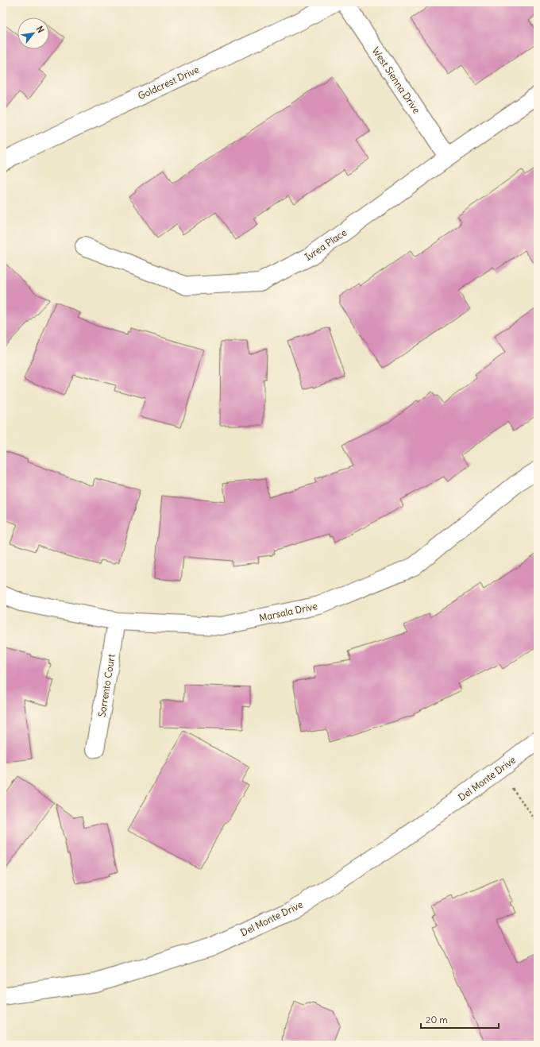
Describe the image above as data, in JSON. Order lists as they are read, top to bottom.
{
  "streets": {
    "street": [
      "West Sienna Drive",
      "Goldcrest Drive",
      "Ivrea Place",
      "Marsala Drive",
      "Sorrento Court",
      "Del Monte Drive"
    ]
  },
  "crossings": [
    ["West Sienna Drive", "Ivrea Place"],
    ["Marsala Drive", "Sorrento Court"]
  ],
  "scale_bar": "20 m",
  "north": "top right"
}
